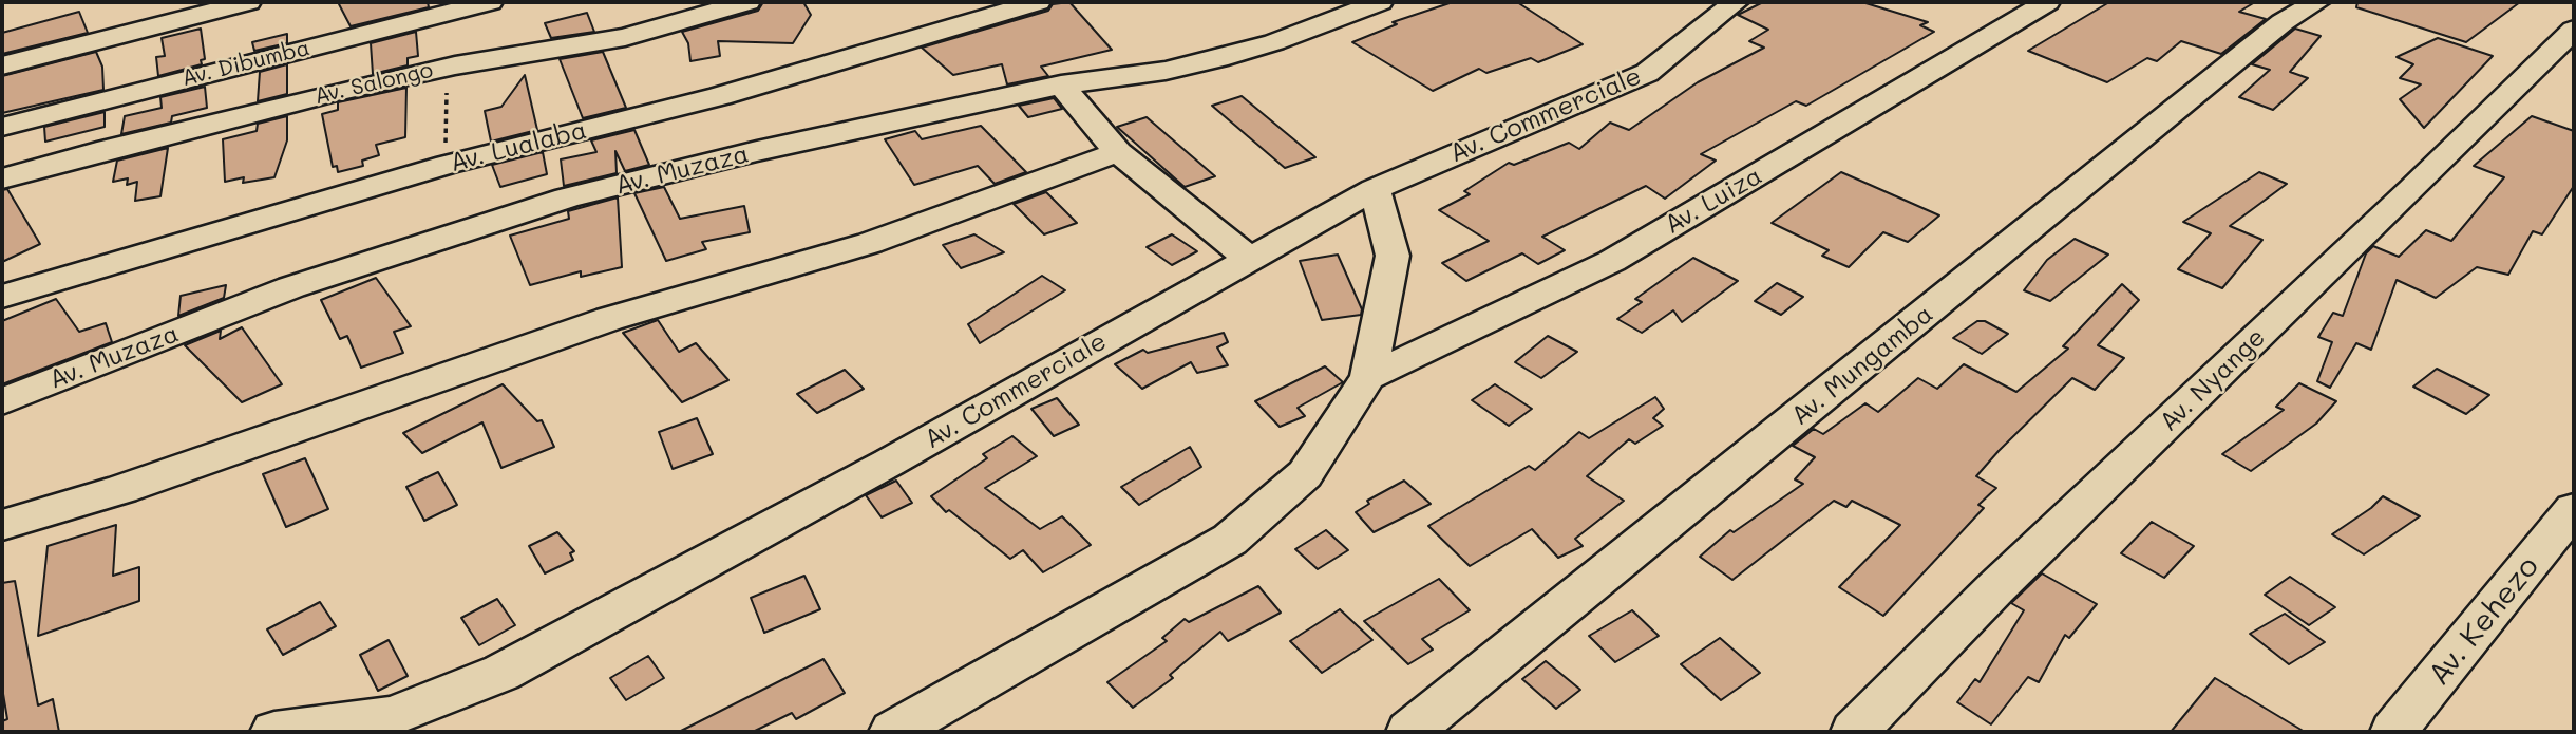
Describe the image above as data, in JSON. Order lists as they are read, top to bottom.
{
  "streets": {
    "street": [
      "Av. Dibumba",
      "Av. Salongo",
      "Av. Commerciale",
      "Av. Lualaba",
      "Av. Muzaza",
      "Av. Luiza",
      "Av. Mungamba",
      "Av. Nyange",
      "Av. Kehezo"
    ]
  }
}
